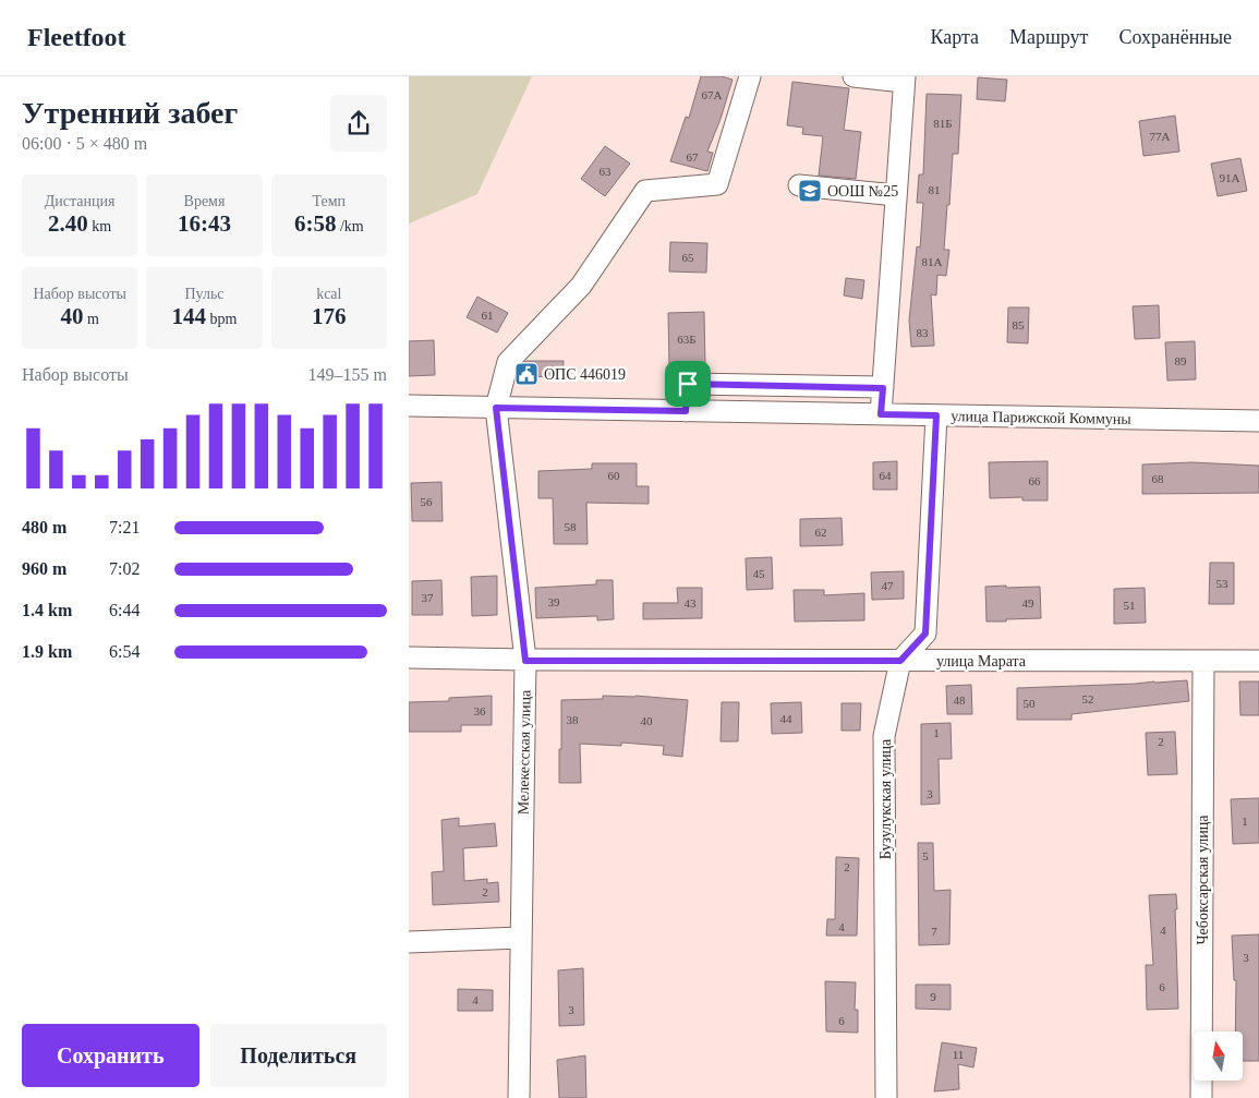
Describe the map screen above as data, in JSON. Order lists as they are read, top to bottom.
{
  "streets": {
    "street": [
      "улица Парижской Коммуны",
      "улица Марата",
      "Мелекесская улица",
      "Бузулукская улица",
      "Чебоксарская улица"
    ]
  },
  "crossings": [
    ["улица Парижской Коммуны", "Мелекесская улица"],
    ["улица Марата", "Мелекесская улица"],
    ["улица Марата", "Бузулукская улица"],
    ["улица Марата", "Чебоксарская улица"]
  ],
  "places": {
    "school or university": ["ООШ №25"],
    "public building": ["ОПС 446019"]
  },
  "house_numbers": [
    "67А",
    "81Б",
    "77А",
    "67",
    "63",
    "91А",
    "81",
    "65",
    "81А",
    "61",
    "85",
    "83",
    "63Б",
    "89",
    "60",
    "64",
    "68",
    "66",
    "56",
    "58",
    "62",
    "45",
    "53",
    "47",
    "37",
    "39",
    "43",
    "49",
    "51",
    "52",
    "48",
    "50",
    "36",
    "44",
    "38",
    "40",
    "1",
    "2",
    "3",
    "1",
    "5",
    "2",
    "2",
    "4",
    "4",
    "7",
    "3",
    "6",
    "9",
    "4",
    "3",
    "6",
    "11"
  ],
  "north": "top",
  "page": {
    "header": "Fleetfoot",
    "nav": ["Карта", "Маршрут", "Сохранённые"],
    "heading": ["Утренний забег", "06:00 · 5 × 480 m"],
    "stats": [
      ["Дистанция", "2.40 km"],
      ["Время", "16:43"],
      ["Темп", "6:58 /km"],
      ["Набор высоты", "40 m"],
      ["Пульс", "144 bpm"],
      ["kcal", "176"]
    ],
    "chart": ["Набор высоты", "149–155 m"],
    "list": [
      {
        "name": "480 m",
        "note": "7:21"
      },
      {
        "name": "960 m",
        "note": "7:02"
      },
      {
        "name": "1.4 km",
        "note": "6:44"
      },
      {
        "name": "1.9 km",
        "note": "6:54"
      }
    ],
    "buttons": ["Сохранить", "Поделиться"]
  }
}
